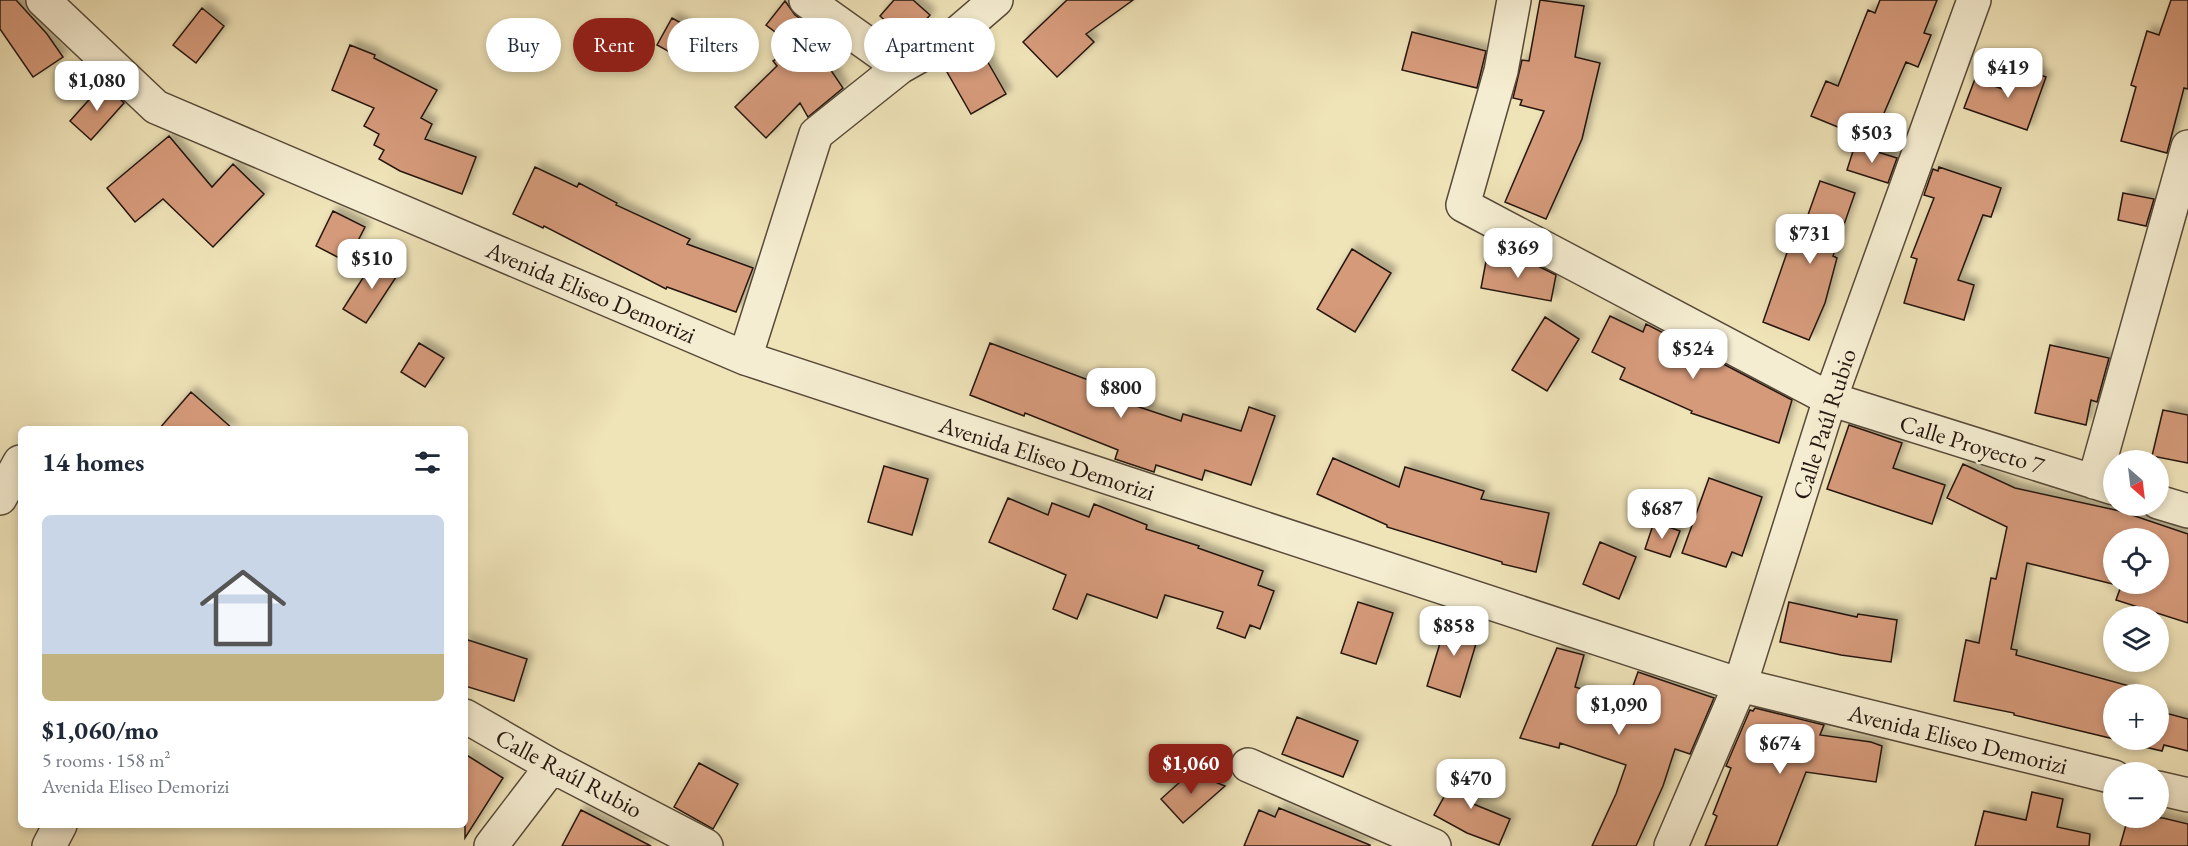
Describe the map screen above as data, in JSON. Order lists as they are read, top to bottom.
{
  "streets": {
    "street": [
      "Avenida Eliseo Demorizi",
      "Calle Paúl Rubio",
      "Calle Proyecto 7",
      "Calle Raúl Rubio"
    ]
  },
  "crossings": [
    ["Avenida Eliseo Demorizi", "Calle Paúl Rubio"],
    ["Calle Paúl Rubio", "Calle Proyecto 7"]
  ],
  "north": "bottom right",
  "page": {
    "chip": [
      "Buy",
      "Rent",
      "Filters",
      "New",
      "Apartment"
    ],
    "price": [
      "$419",
      "$1,080",
      "$503",
      "$731",
      "$369",
      "$510",
      "$524",
      "$800",
      "$687",
      "$858",
      "$1,090",
      "$674",
      "$1,060",
      "$470"
    ],
    "heading": "14 homes",
    "map_buttons": ["+", "−"],
    "list": [
      {
        "name": "$1,060/mo",
        "note": "5 rooms · 158 m² · Avenida Eliseo Demorizi"
      }
    ]
  }
}
